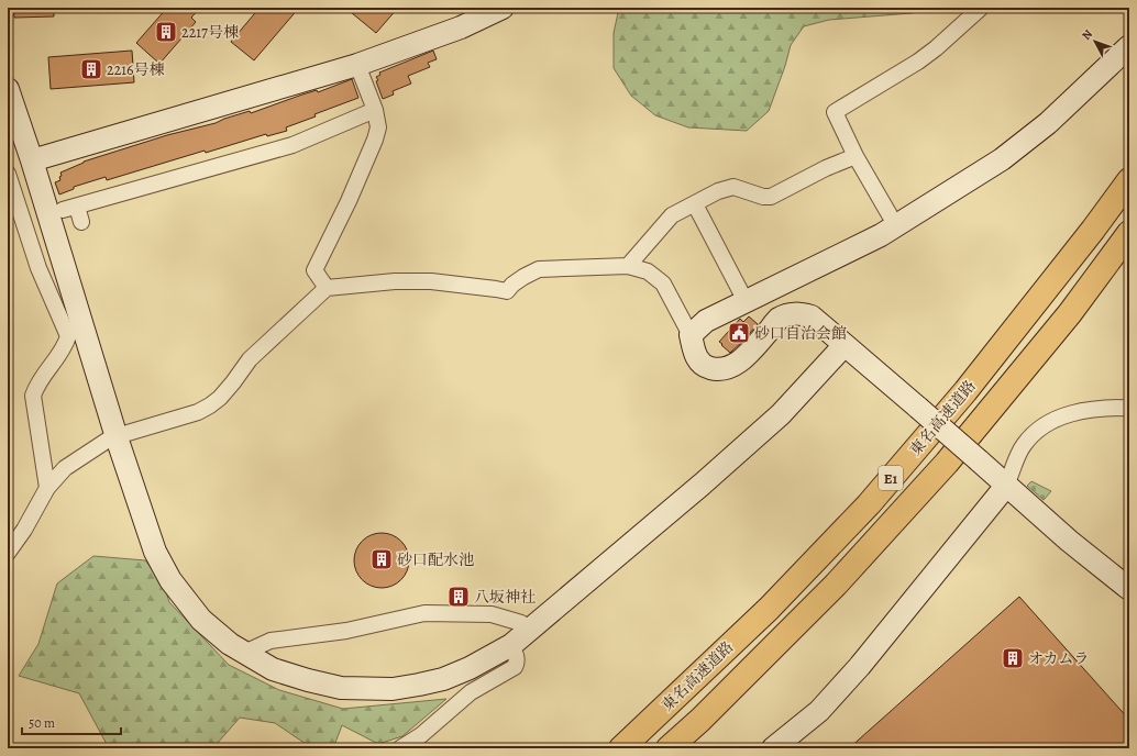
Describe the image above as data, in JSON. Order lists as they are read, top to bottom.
{
  "streets": {
    "highway": ["東名高速道路", "E1"]
  },
  "places": {
    "building": [
      "2217号棟",
      "2216号棟",
      "砂口配水池",
      "八坂神社",
      "オカムラ"
    ],
    "public building": ["砂口自治会館"]
  },
  "scale_bar": "50 m",
  "north": "top left"
}
